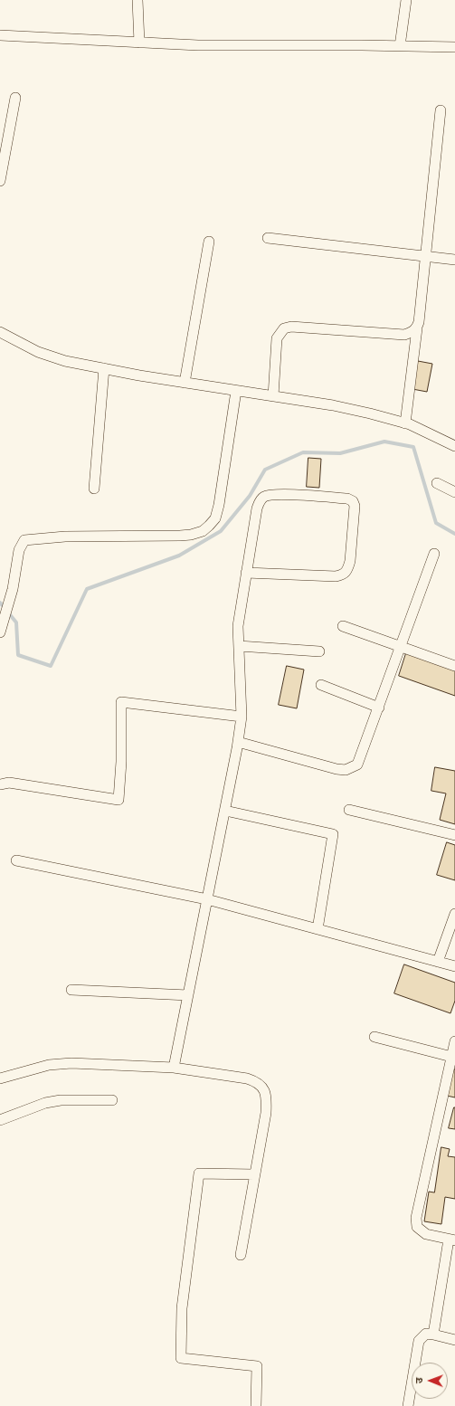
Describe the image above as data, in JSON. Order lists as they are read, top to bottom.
{
  "north": "left"
}
